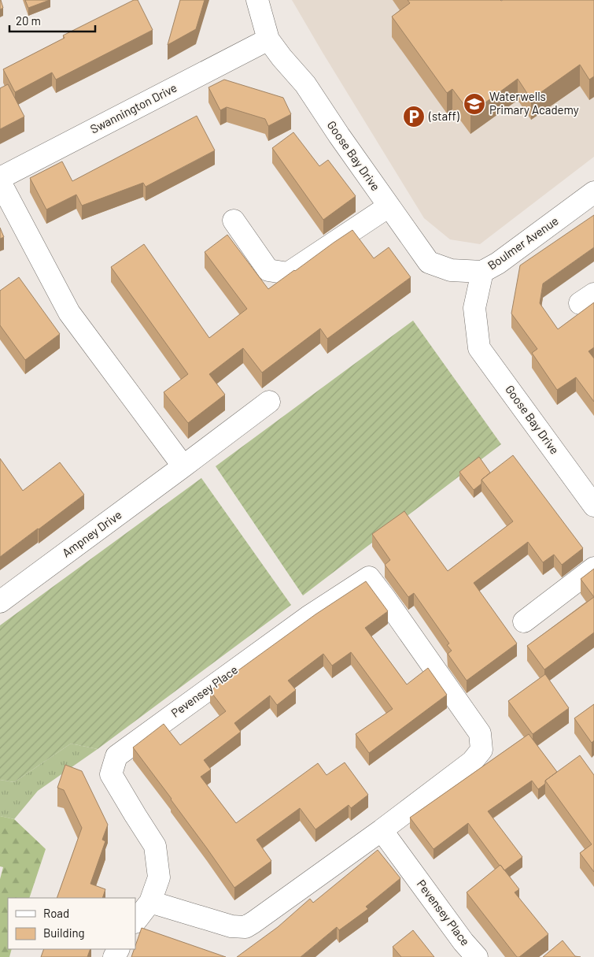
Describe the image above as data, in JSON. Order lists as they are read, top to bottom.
{
  "streets": {
    "street": [
      "Swannington Drive",
      "Goose Bay Drive",
      "Boulmer Avenue",
      "Ampney Drive",
      "Pevensey Place"
    ]
  },
  "crossings": [
    ["Swannington Drive", "Goose Bay Drive"],
    ["Goose Bay Drive", "Boulmer Avenue"]
  ],
  "places": {
    "school or university": ["Waterwells Primary Academy"],
    "parking": ["(staff)"]
  },
  "legend": ["Road", "Building"],
  "scale_bar": "20 m"
}
